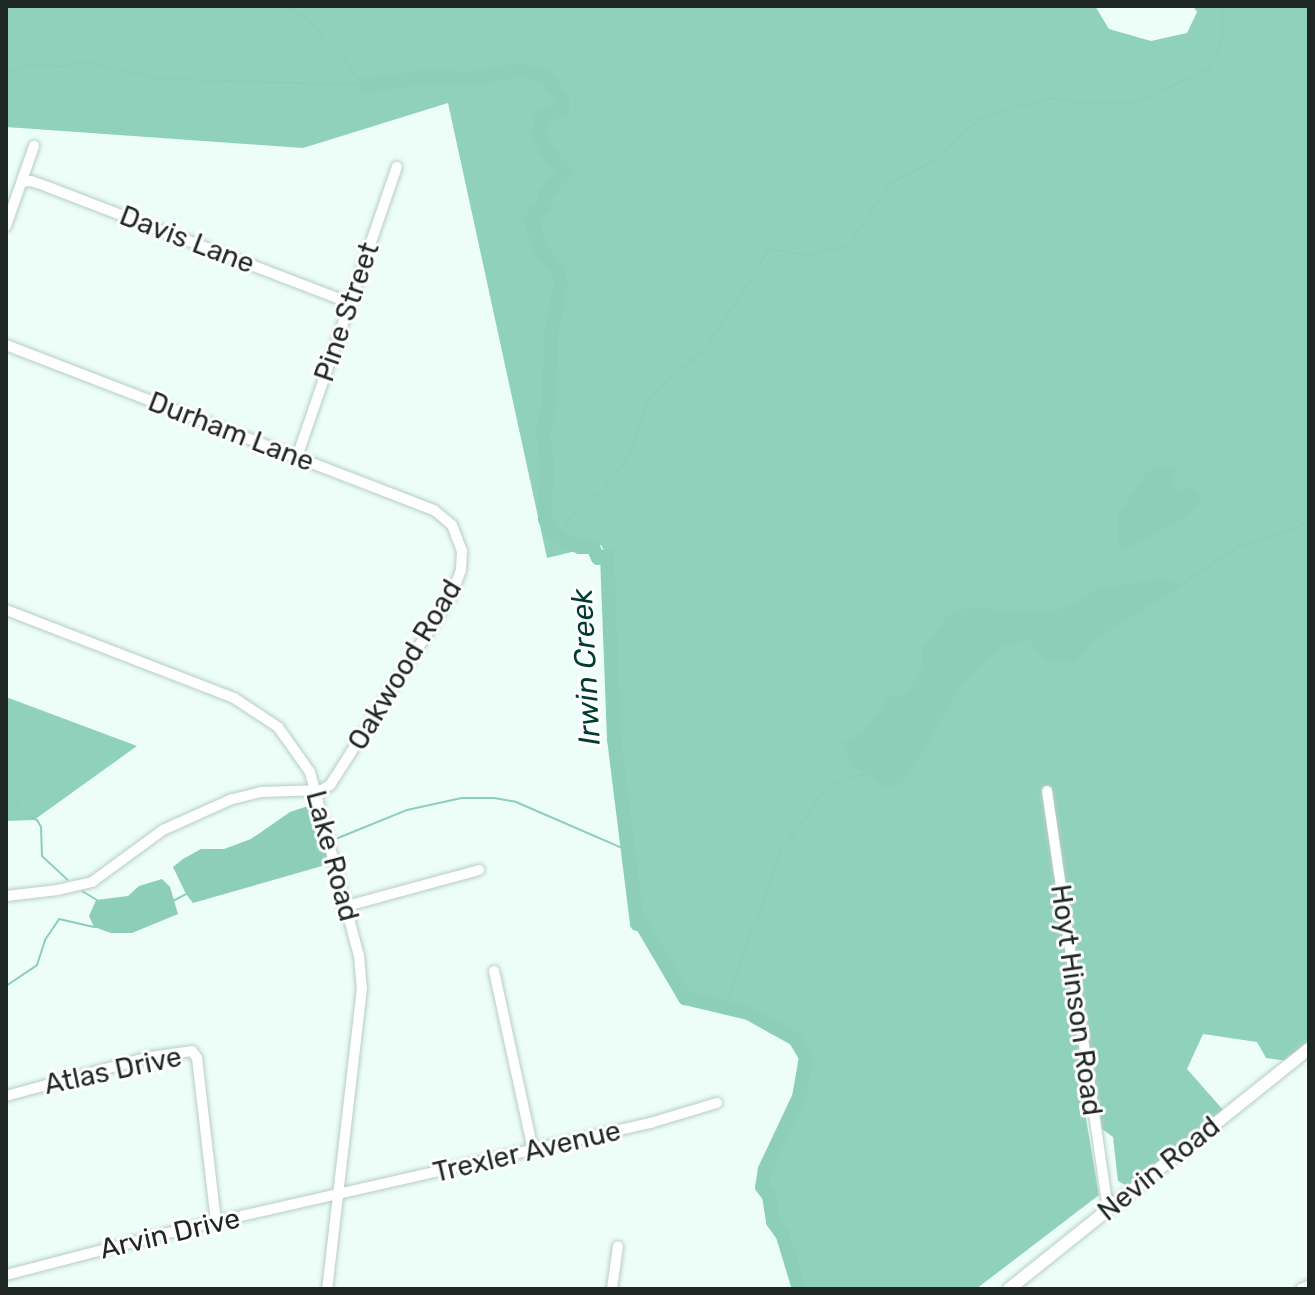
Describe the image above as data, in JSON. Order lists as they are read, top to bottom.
{
  "streets": {
    "main road": ["Nevin Road"],
    "street": [
      "Davis Lane",
      "Pine Street",
      "Durham Lane",
      "Oakwood Road",
      "Lake Road",
      "Hoyt Hinson Road",
      "Atlas Drive",
      "Trexler Avenue",
      "Arvin Drive"
    ]
  },
  "crossings": [
    ["Davis Lane", "Pine Street"],
    ["Pine Street", "Durham Lane"],
    ["Durham Lane", "Oakwood Road"],
    ["Oakwood Road", "Lake Road"],
    ["Lake Road", "Trexler Avenue"],
    ["Lake Road", "Arvin Drive"],
    ["Hoyt Hinson Road", "Nevin Road"],
    ["Atlas Drive", "Arvin Drive"],
    ["Trexler Avenue", "Arvin Drive"]
  ],
  "water": ["Irwin Creek"]
}
